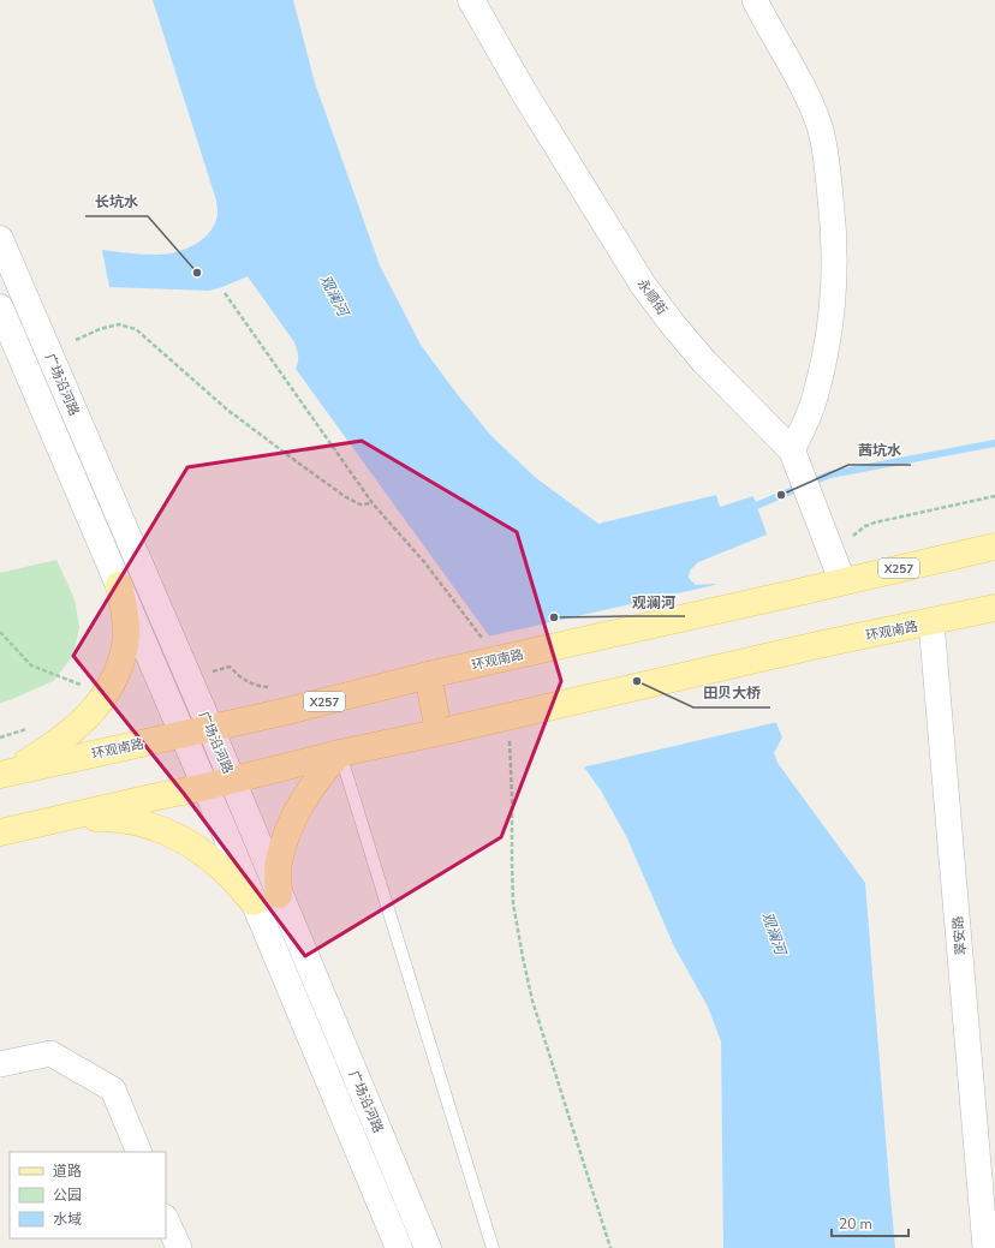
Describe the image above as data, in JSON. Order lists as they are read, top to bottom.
{
  "streets": {
    "main road": ["X257", "环观南路"],
    "street": ["永顺街", "广场沿河路", "翠安路"]
  },
  "crossings": [
    ["永顺街", "环观南路"],
    ["广场沿河路", "环观南路"],
    ["环观南路", "翠安路"]
  ],
  "water": ["观澜河"],
  "places": [
    "长坑水",
    "茜坑水",
    "观澜河",
    "田贝大桥"
  ],
  "legend": ["道路", "公园", "水域"],
  "scale_bar": "20 m"
}
